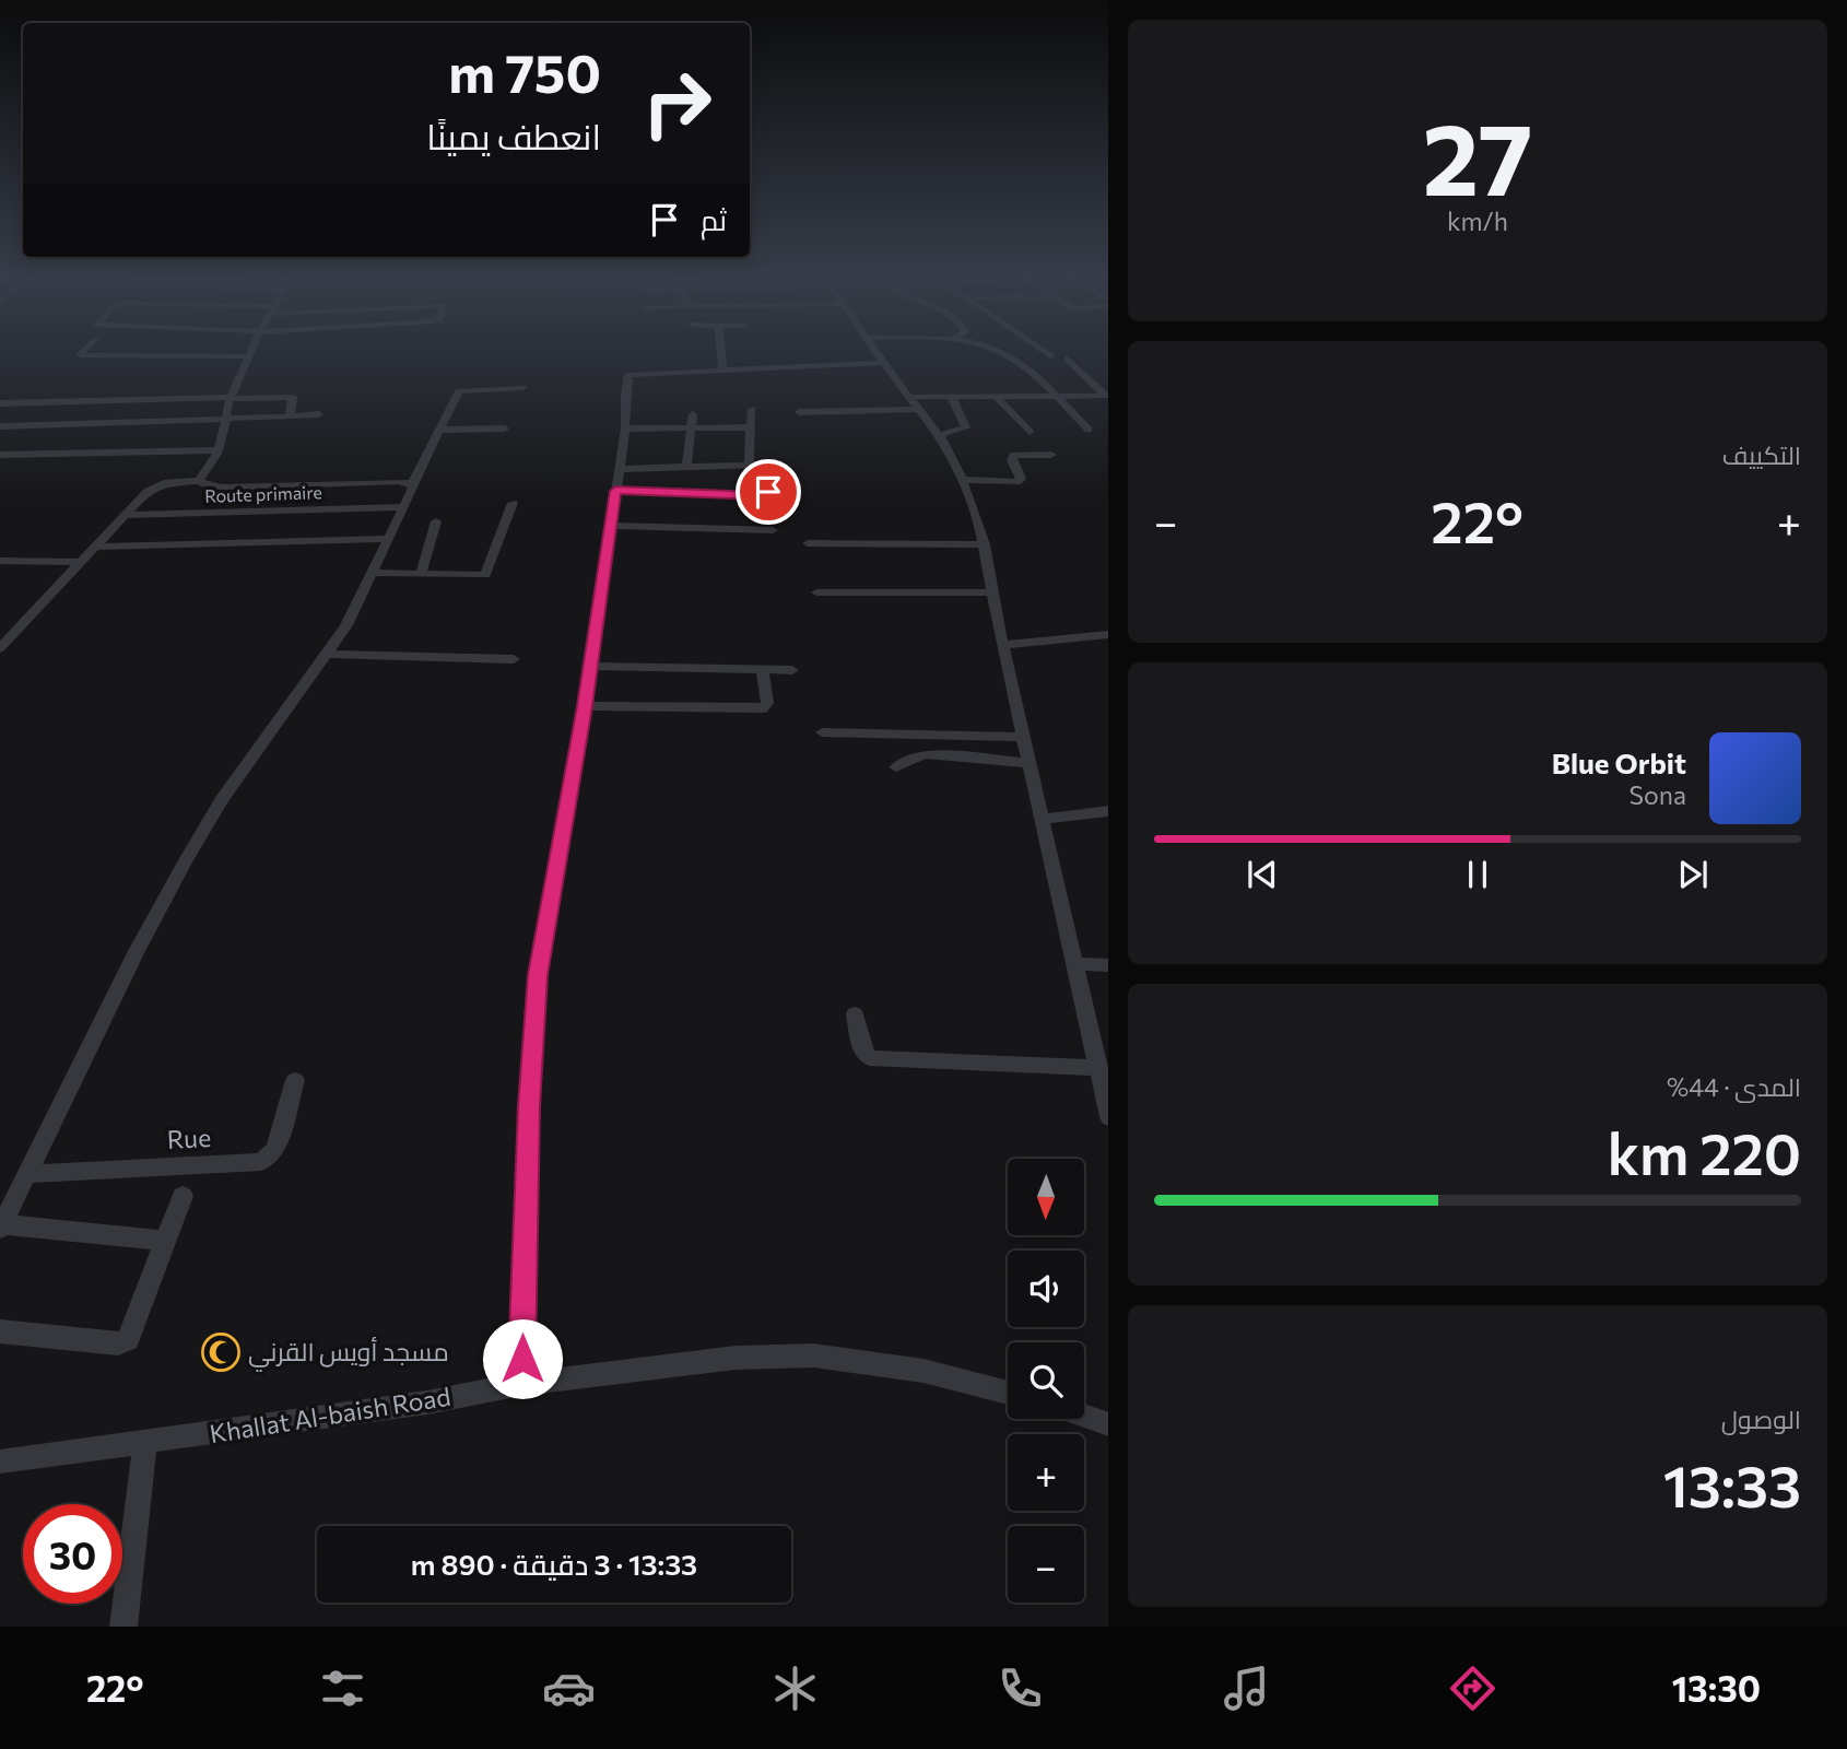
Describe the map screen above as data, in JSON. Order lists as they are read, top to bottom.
{
  "streets": {
    "street": ["Route primaire", "Rue", "Khallat Al-baish Road"]
  },
  "places": {
    "mosque": ["مسجد أويس القرني"]
  },
  "north": "bottom",
  "page": {
    "tile": [
      ["27", "km/h"],
      "التكييف",
      ["المدى · 44%", "220 km"],
      ["الوصول", "13:33"]
    ],
    "turn": ["750 m", "انعطف يمينًا"],
    "then": "ثم",
    "heat": ["−", "22°", "+"],
    "song": ["Blue Orbit", "Sona"],
    "map_buttons": ["+", "−"],
    "limit": "30",
    "trip": "13:33 · 3 دقيقة · 890 m",
    "tabs": ["13:30", "22°"]
  }
}
